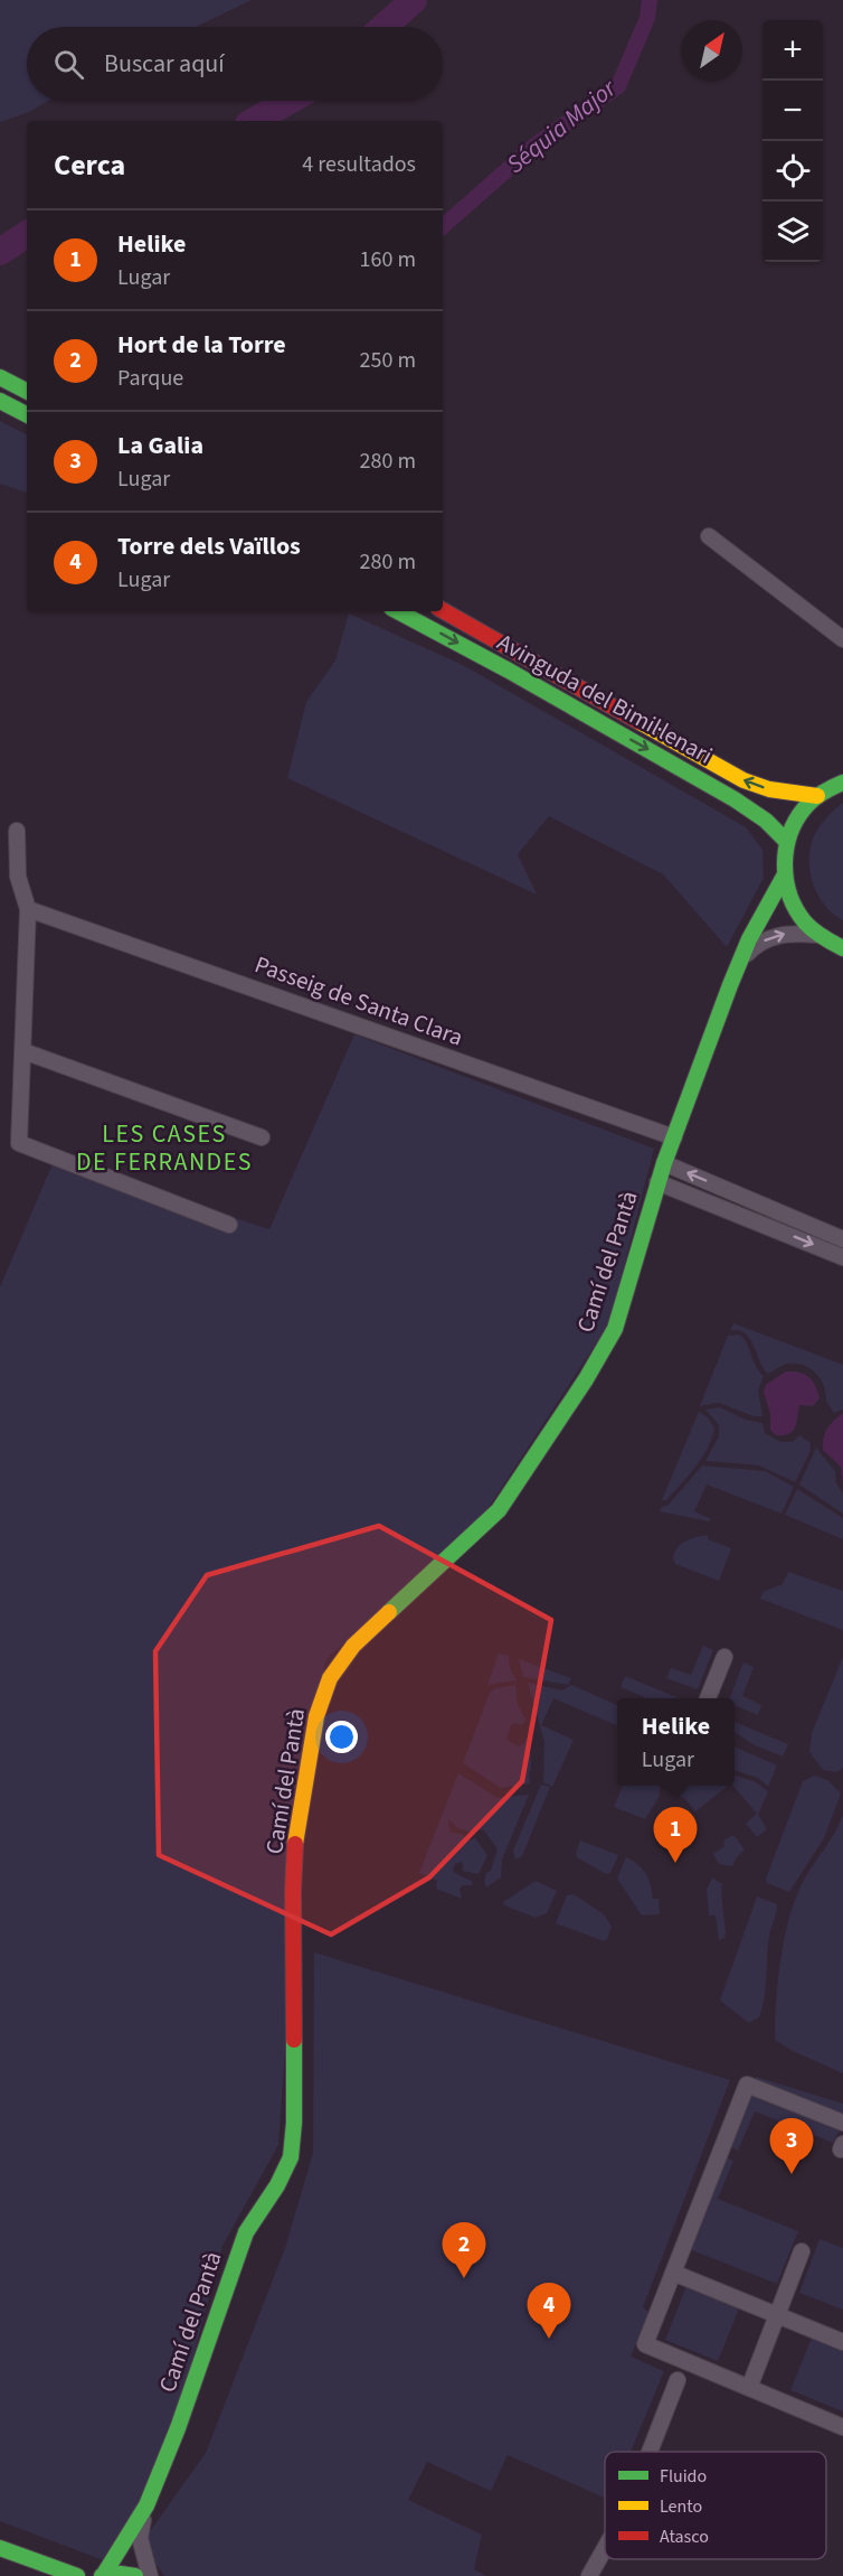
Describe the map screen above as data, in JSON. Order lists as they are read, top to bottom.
{
  "streets": {
    "main road": ["Avinguda del Bimil·lenari", "Camí del Pantà"],
    "street": ["Passeig de Santa Clara"]
  },
  "crossings": [
    ["Passeig de Santa Clara", "Camí del Pantà"]
  ],
  "districts": ["LES CASES DE FERRANDES"],
  "water": ["Séquia Major"],
  "legend": ["Fluido", "Lento", "Atasco"],
  "north": "top right",
  "page": {
    "map_buttons": ["+", "−"],
    "search": "Buscar aquí",
    "heading": ["Cerca", "4 resultados"],
    "list": [
      {
        "mark": "1",
        "name": "Helike",
        "note": "Lugar",
        "value": "160 m"
      },
      {
        "mark": "2",
        "name": "Hort de la Torre",
        "note": "Parque",
        "value": "250 m"
      },
      {
        "mark": "3",
        "name": "La Galia",
        "note": "Lugar",
        "value": "280 m"
      },
      {
        "mark": "4",
        "name": "Torre dels Vaïllos",
        "note": "Lugar",
        "value": "280 m"
      }
    ],
    "popup": ["Helike", "Lugar"],
    "pins": [
      "1",
      "3",
      "2",
      "4"
    ]
  }
}
